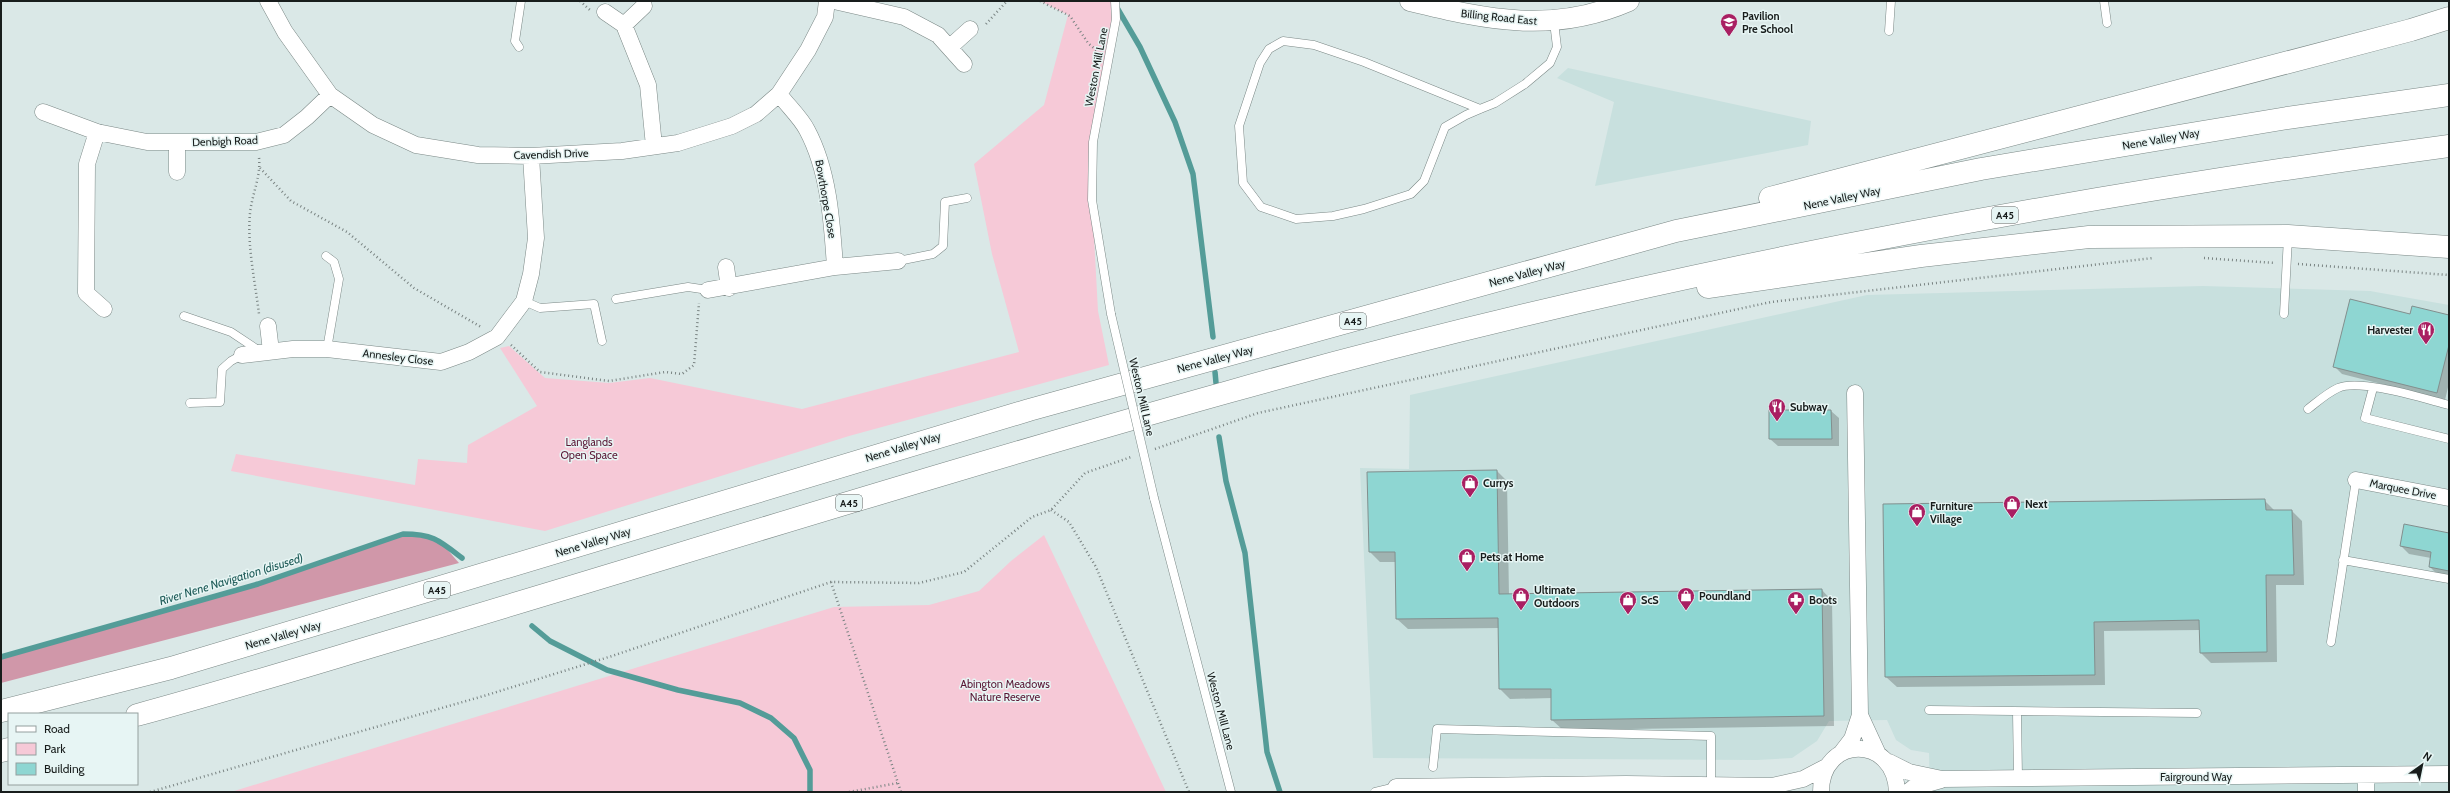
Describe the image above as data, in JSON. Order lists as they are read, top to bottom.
{
  "streets": {
    "highway": ["Nene Valley Way", "A45"],
    "street": [
      "Billing Road East",
      "Denbigh Road",
      "Cavendish Drive",
      "Bowthorpe Close",
      "Annesley Close",
      "Marquee Drive",
      "Fairground Way"
    ],
    "lane": ["Weston Mill Lane"]
  },
  "crossings": [
    ["Denbigh Road", "Cavendish Drive"],
    ["Cavendish Drive", "Bowthorpe Close"],
    ["Cavendish Drive", "Annesley Close"]
  ],
  "water": ["River Nene Navigation (disused)"],
  "parks": ["Langlands Open Space", "Abington Meadows Nature Reserve"],
  "places": {
    "school or university": ["Pavilion Pre School"],
    "restaurant": ["Harvester", "Subway"],
    "shop": [
      "Currys",
      "Next",
      "Furniture Village",
      "Pets at Home",
      "Ultimate Outdoors",
      "Poundland",
      "ScS"
    ],
    "pharmacy": ["Boots"]
  },
  "legend": ["Road", "Park", "Building"],
  "north": "top right"
}
